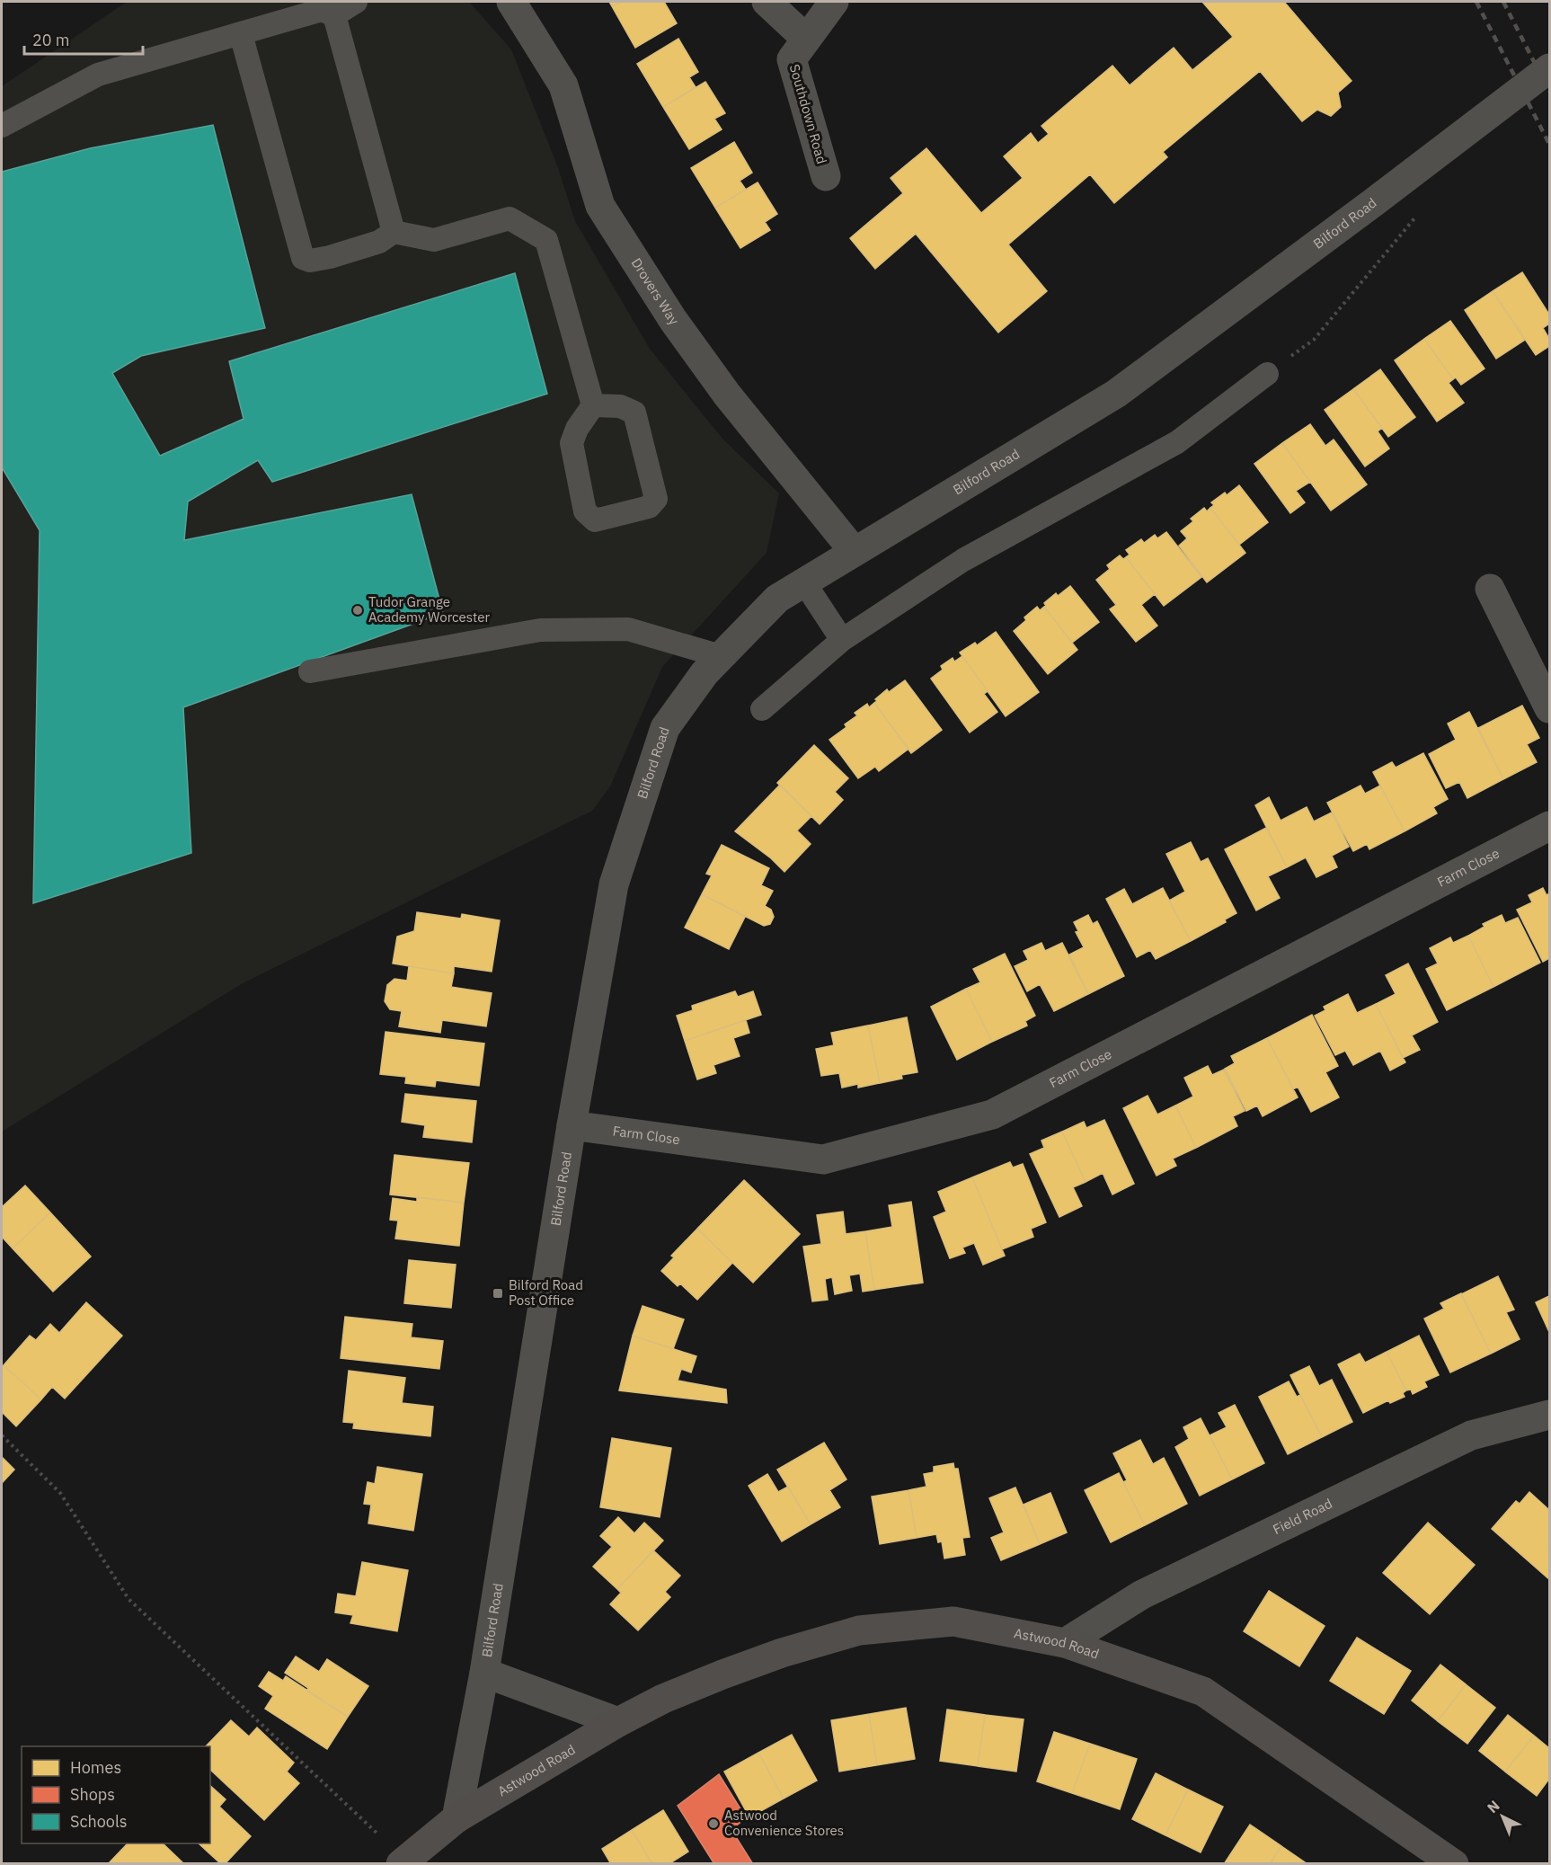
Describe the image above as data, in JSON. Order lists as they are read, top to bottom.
{
  "streets": {
    "main road": ["Astwood Road"],
    "street": [
      "Southdown Road",
      "Bilford Road",
      "Drovers Way",
      "Farm Close",
      "Field Road"
    ]
  },
  "crossings": [
    ["Bilford Road", "Drovers Way"],
    ["Bilford Road", "Farm Close"],
    ["Bilford Road", "Astwood Road"],
    ["Field Road", "Astwood Road"]
  ],
  "places": {
    "other": ["Tudor Grange Academy Worcester", "Astwood Convenience Stores"],
    "transit": ["Bilford Road Post Office"]
  },
  "legend": ["Homes", "Shops", "Schools"],
  "scale_bar": "20 m",
  "north": "top left"
}
